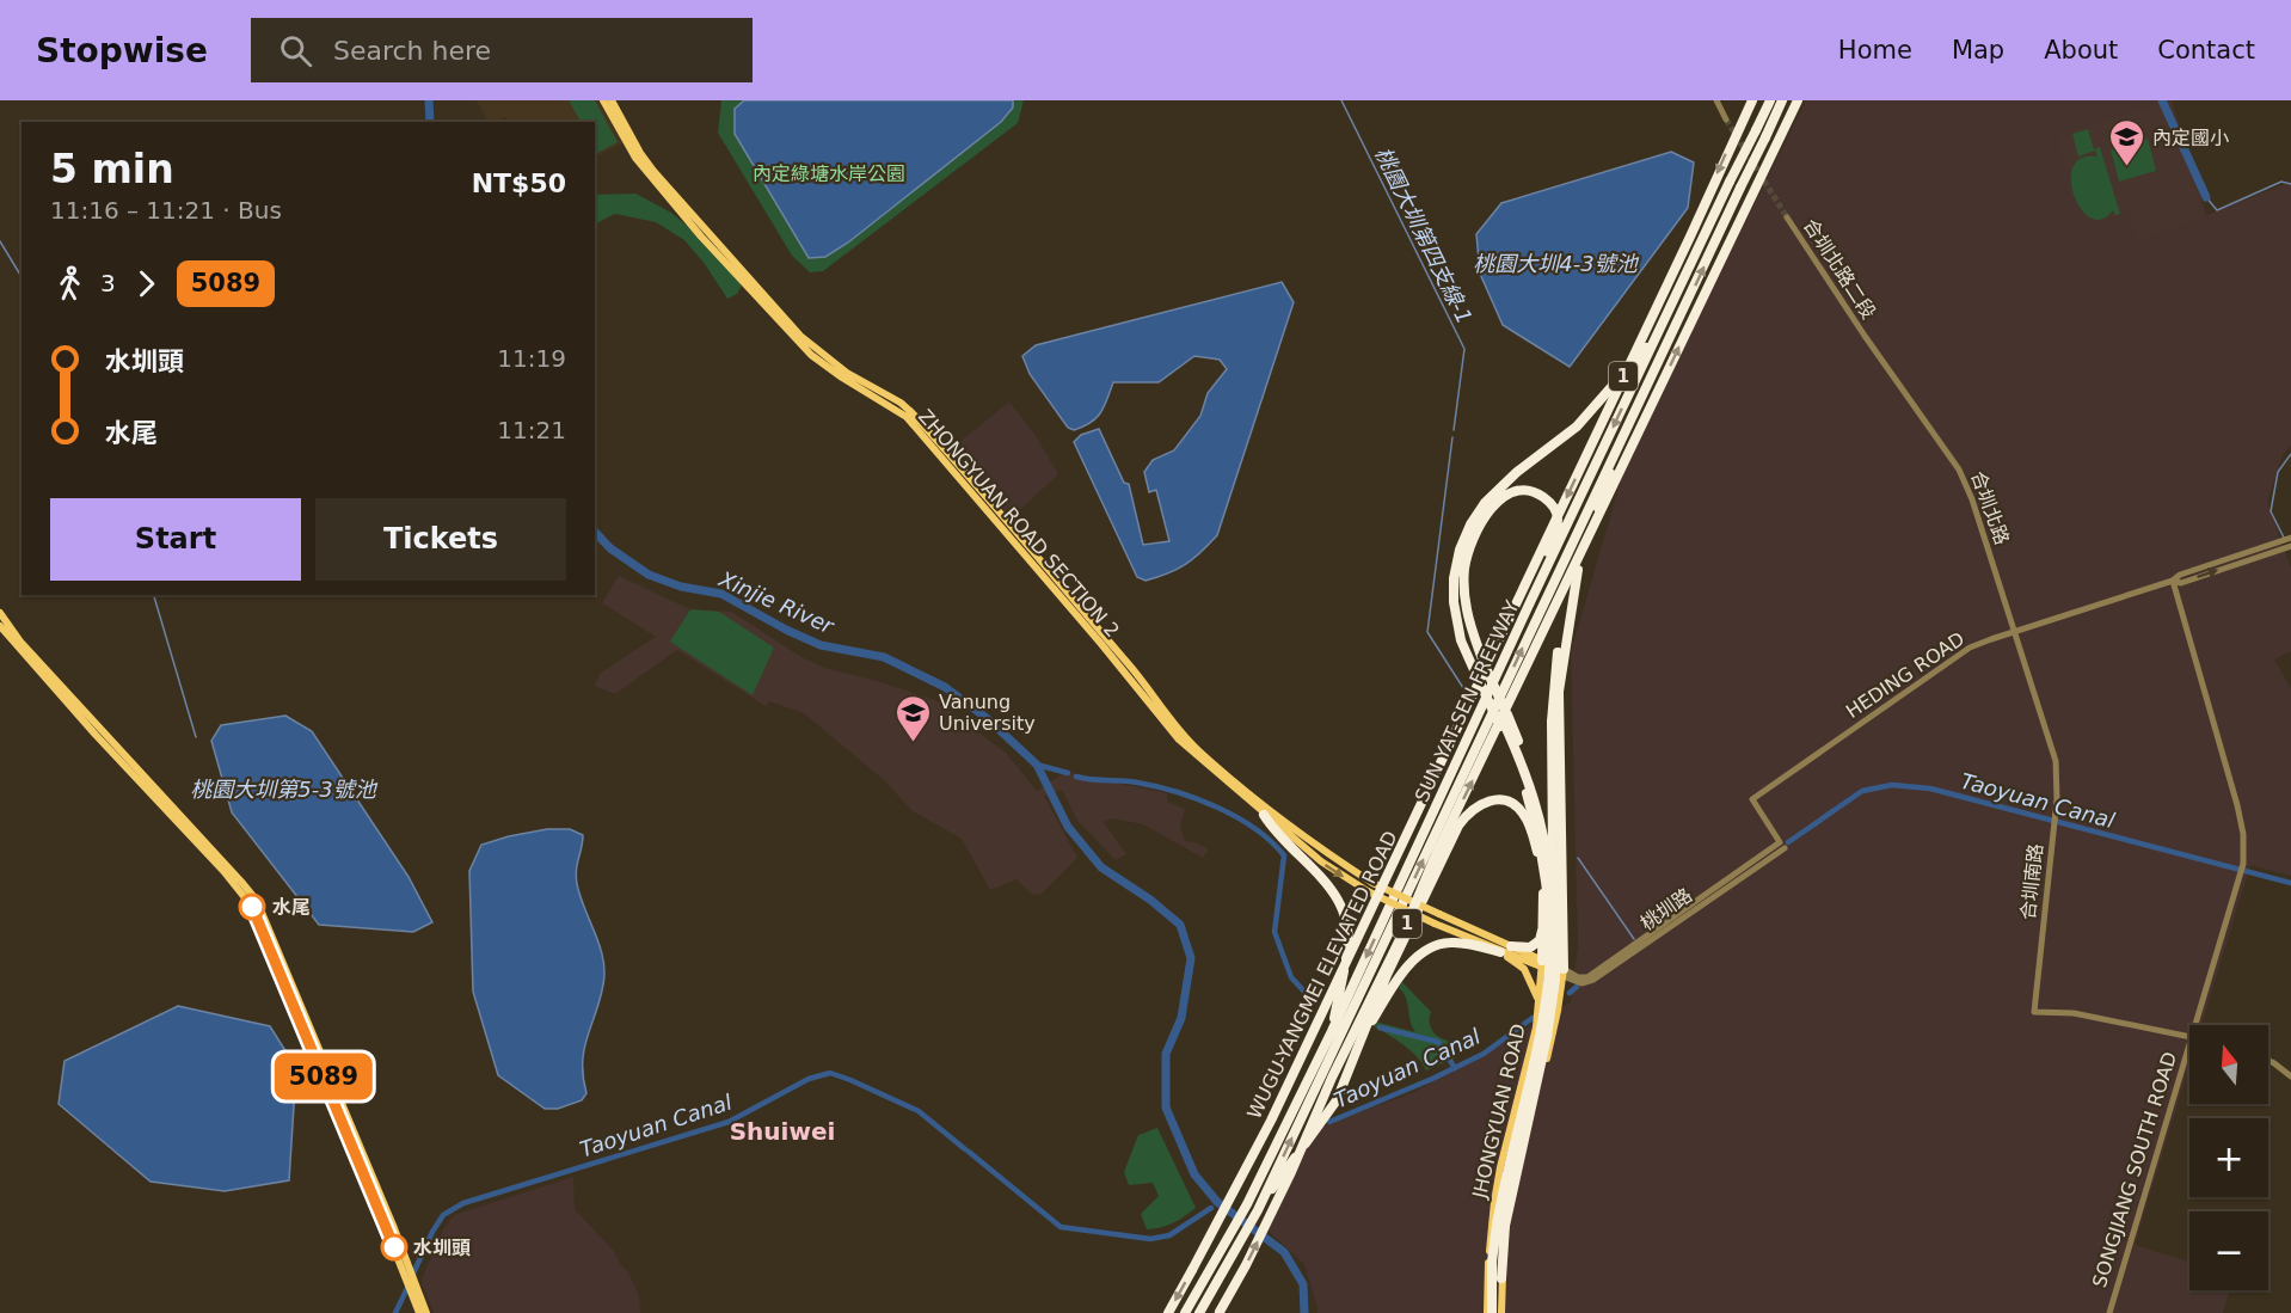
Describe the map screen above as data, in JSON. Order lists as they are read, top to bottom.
{
  "streets": {
    "highway": ["1", "SUN YAT-SEN FREEWAY", "WUGU-YANGMEI ELEVATED ROAD"],
    "main road": ["ZHONGYUAN ROAD SECTION 2", "JHONGYUAN ROAD"],
    "street": [
      "合圳北路二段",
      "合圳北路",
      "HEDING ROAD",
      "合圳南路",
      "桃圳路",
      "SONGJIANG SOUTH ROAD"
    ]
  },
  "crossings": [
    ["合圳北路二段", "合圳北路"],
    ["合圳北路", "HEDING ROAD"],
    ["合圳北路", "合圳南路"],
    ["HEDING ROAD", "合圳南路"],
    ["HEDING ROAD", "桃圳路"],
    ["HEDING ROAD", "SONGJIANG SOUTH ROAD"],
    ["桃圳路", "JHONGYUAN ROAD"]
  ],
  "districts": ["Shuiwei"],
  "water": [
    "桃園大圳第四支線-1",
    "桃園大圳4-3號池",
    "Xinjie River",
    "桃園大圳第5-3號池",
    "Taoyuan Canal"
  ],
  "parks": ["內定綠塘水岸公園"],
  "places": {
    "school or university": ["內定國小", "Vanung University"],
    "other": ["水尾", "水圳頭"]
  },
  "lines": ["bus line 5089"],
  "north": "top",
  "page": {
    "header": "Stopwise",
    "search": "Search here",
    "nav": [
      "Home",
      "Map",
      "About",
      "Contact"
    ],
    "on_map": "5089",
    "heading": ["5 min", "11:16 – 11:21 · Bus", "NT$50"],
    "legs": ["3", "5089"],
    "list": [
      {
        "name": "水圳頭",
        "value": "11:19"
      },
      {
        "name": "水尾",
        "value": "11:21"
      }
    ],
    "buttons": ["Start", "Tickets"],
    "map_buttons": ["+", "−"]
  }
}
